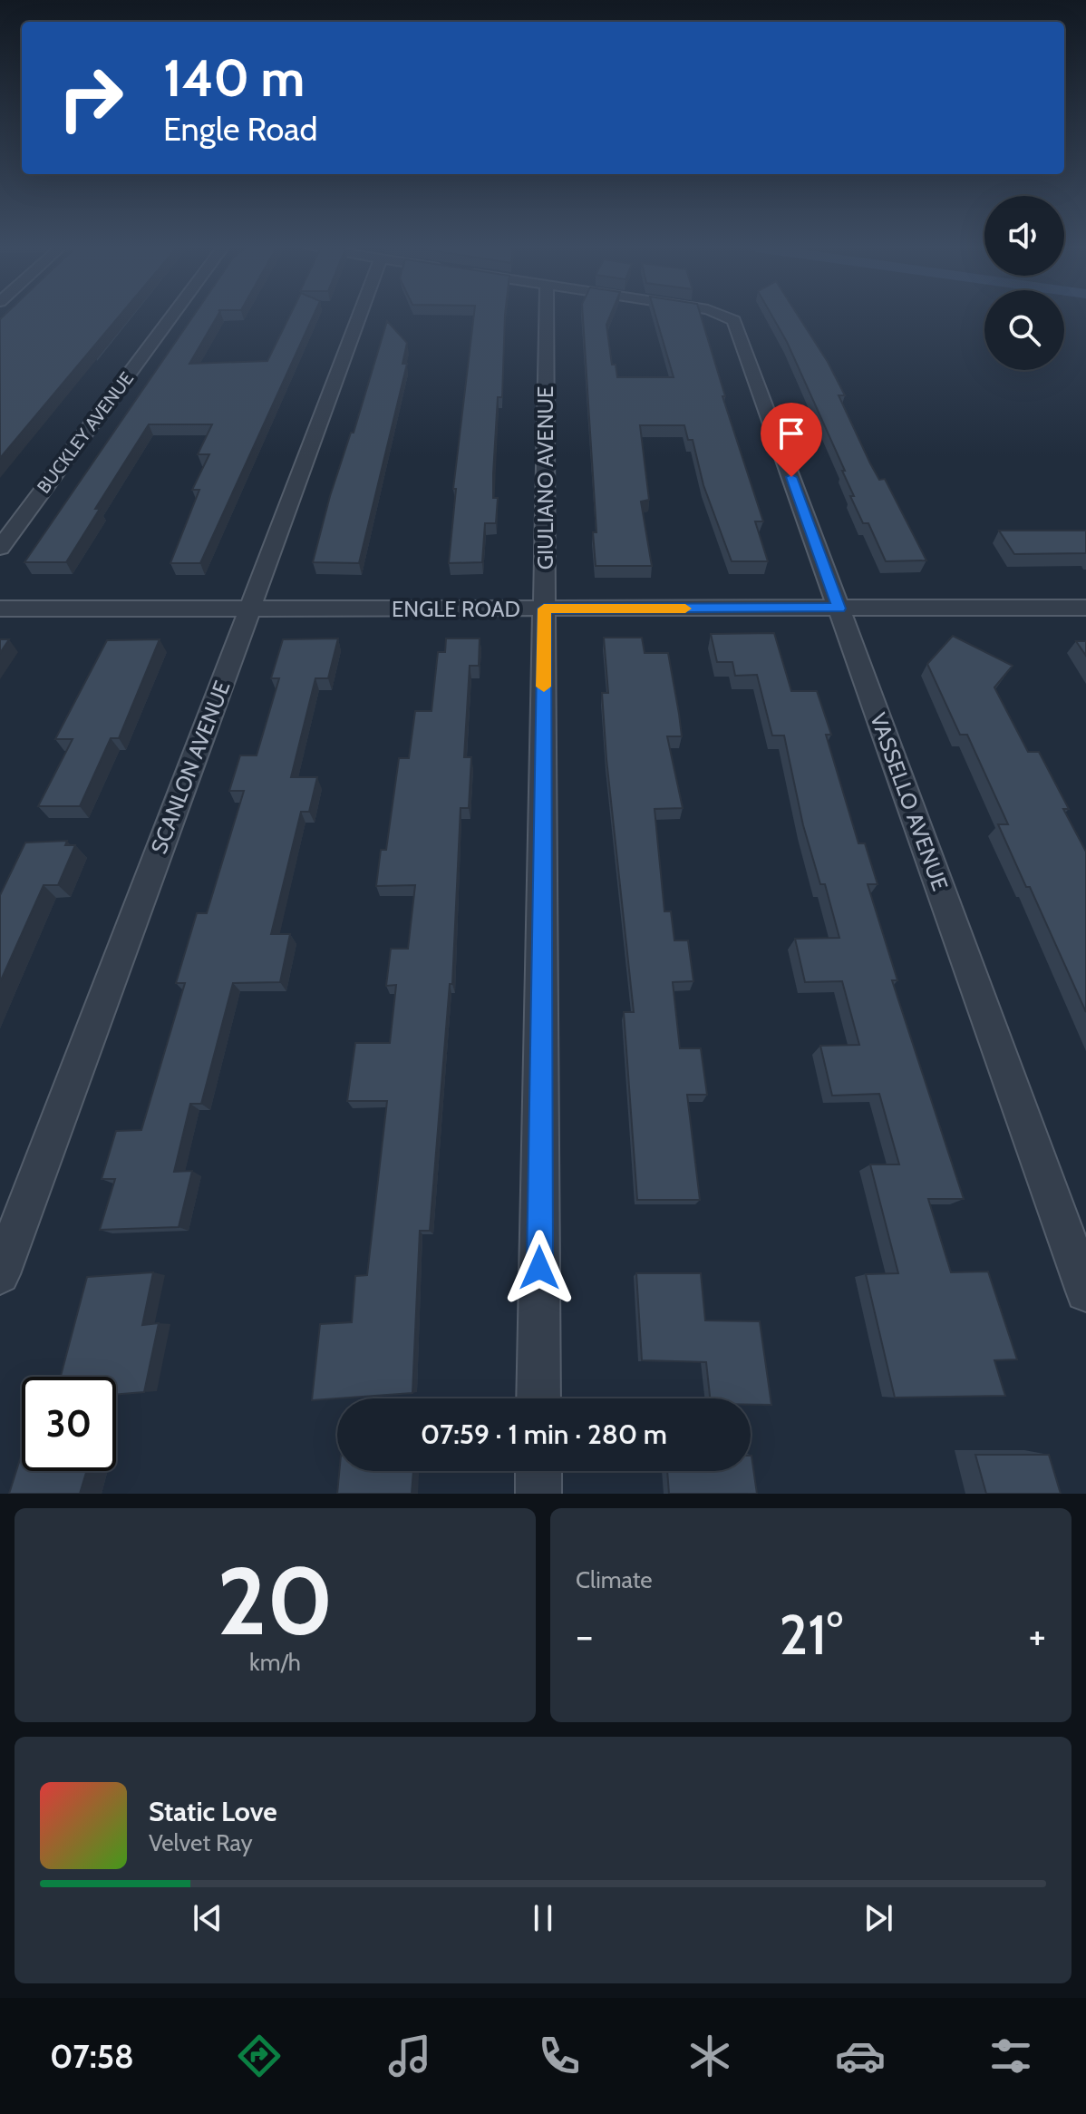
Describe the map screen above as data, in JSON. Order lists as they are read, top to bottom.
{
  "streets": {
    "street": [
      "BUCKLEY AVENUE",
      "GIULIANO AVENUE",
      "ENGLE ROAD",
      "SCANLON AVENUE",
      "VASSELLO AVENUE"
    ]
  },
  "crossings": [
    ["GIULIANO AVENUE", "ENGLE ROAD"],
    ["ENGLE ROAD", "SCANLON AVENUE"],
    ["ENGLE ROAD", "VASSELLO AVENUE"]
  ],
  "page": {
    "turn": ["140 m", "Engle Road"],
    "limit": "30",
    "trip": "07:59 · 1 min · 280 m",
    "tile": [
      ["20", "km/h"],
      "Climate"
    ],
    "heat": ["−", "21°", "+"],
    "song": ["Static Love", "Velvet Ray"],
    "tabs": "07:58"
  }
}
